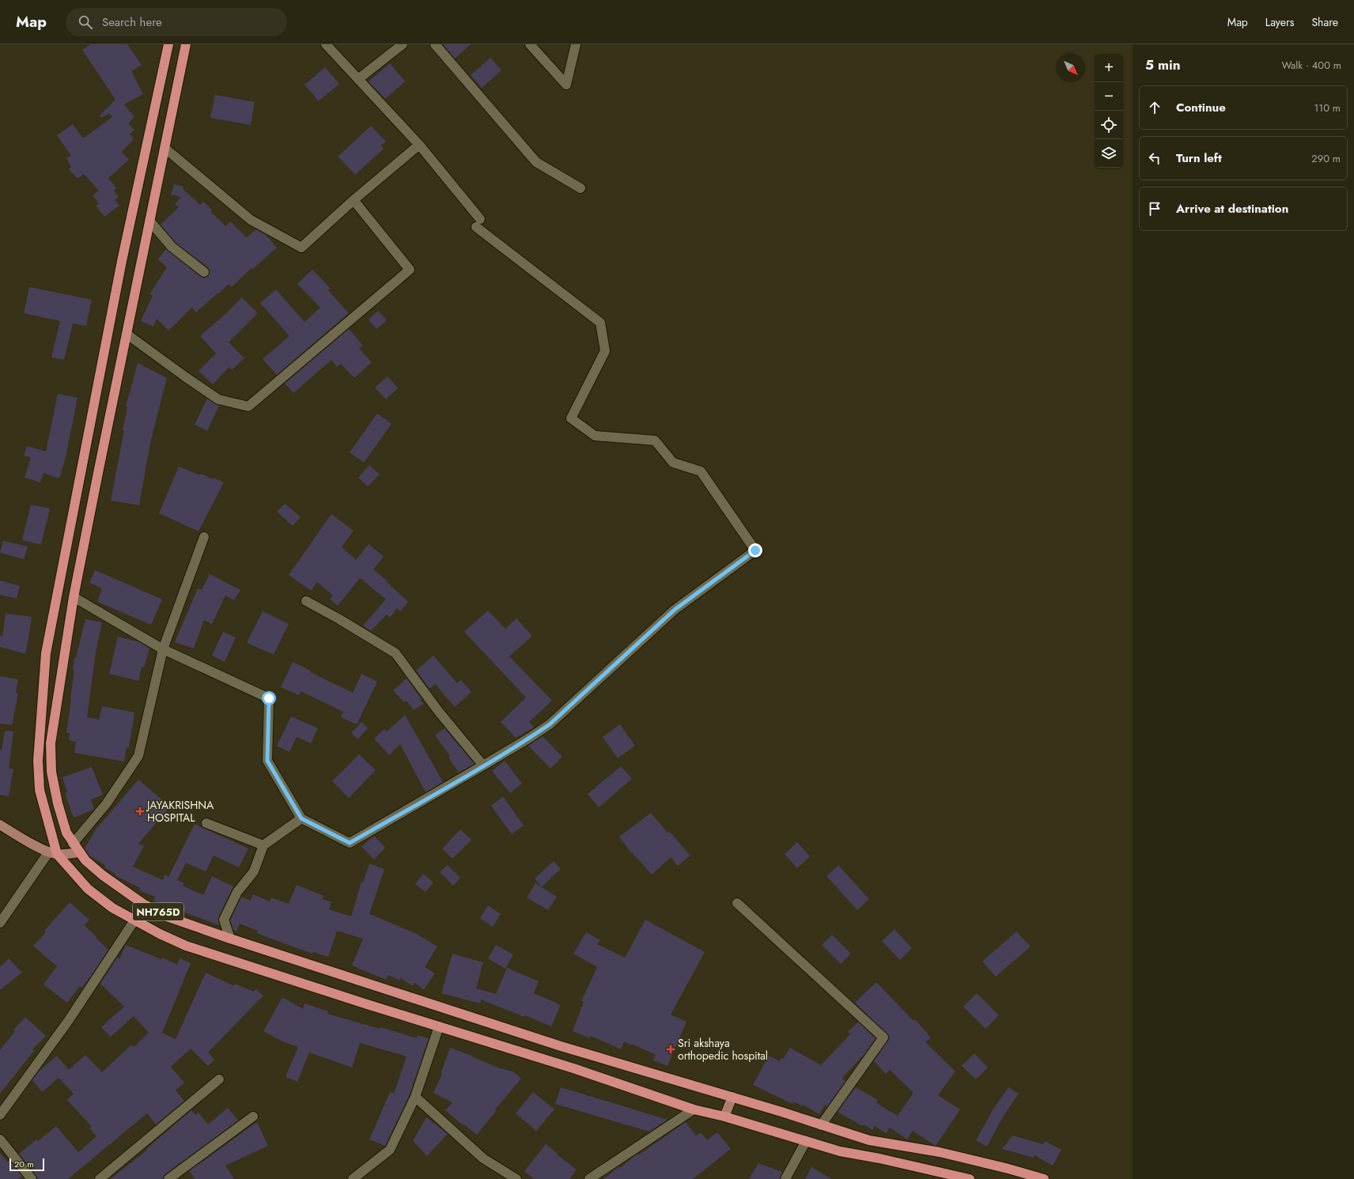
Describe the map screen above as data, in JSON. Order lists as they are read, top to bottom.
{
  "streets": {
    "highway": ["NH765D"]
  },
  "places": {
    "health": ["JAYAKRISHNA HOSPITAL", "Sri akshaya orthopedic hospital"]
  },
  "scale_bar": "20 m",
  "north": "bottom right",
  "page": {
    "header": "Map",
    "search": "Search here",
    "nav": ["Map", "Layers", "Share"],
    "heading": ["5 min", "Walk · 400 m"],
    "map_buttons": ["+", "−"],
    "list": [
      ["Continue", "110 m"],
      ["Turn left", "290 m"],
      "Arrive at destination"
    ],
    "scale": "20 m"
  }
}
